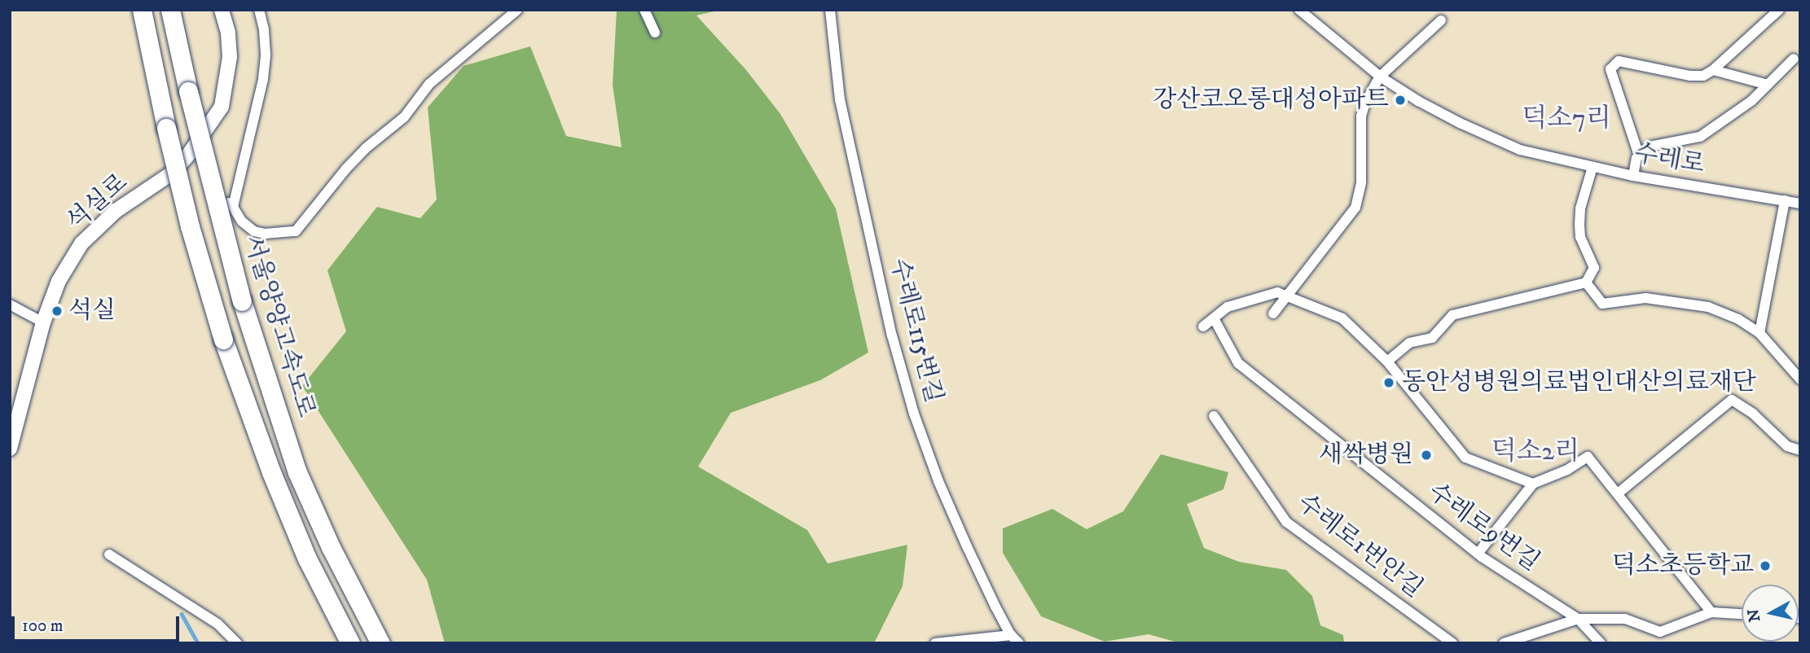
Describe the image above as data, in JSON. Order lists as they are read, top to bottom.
{
  "streets": {
    "highway": ["서울양양고속도로"],
    "main road": ["석실로"],
    "street": [
      "수레로",
      "수레로115번길",
      "수레로9번길",
      "수레로1번안길"
    ]
  },
  "districts": ["덕소7리", "덕소2리"],
  "places": [
    "강산코오롱대성아파트",
    "석실",
    "동안성병원의료법인대산의료재단",
    "새싹병원",
    "덕소초등학교"
  ],
  "scale_bar": "100 m",
  "north": "left"
}
